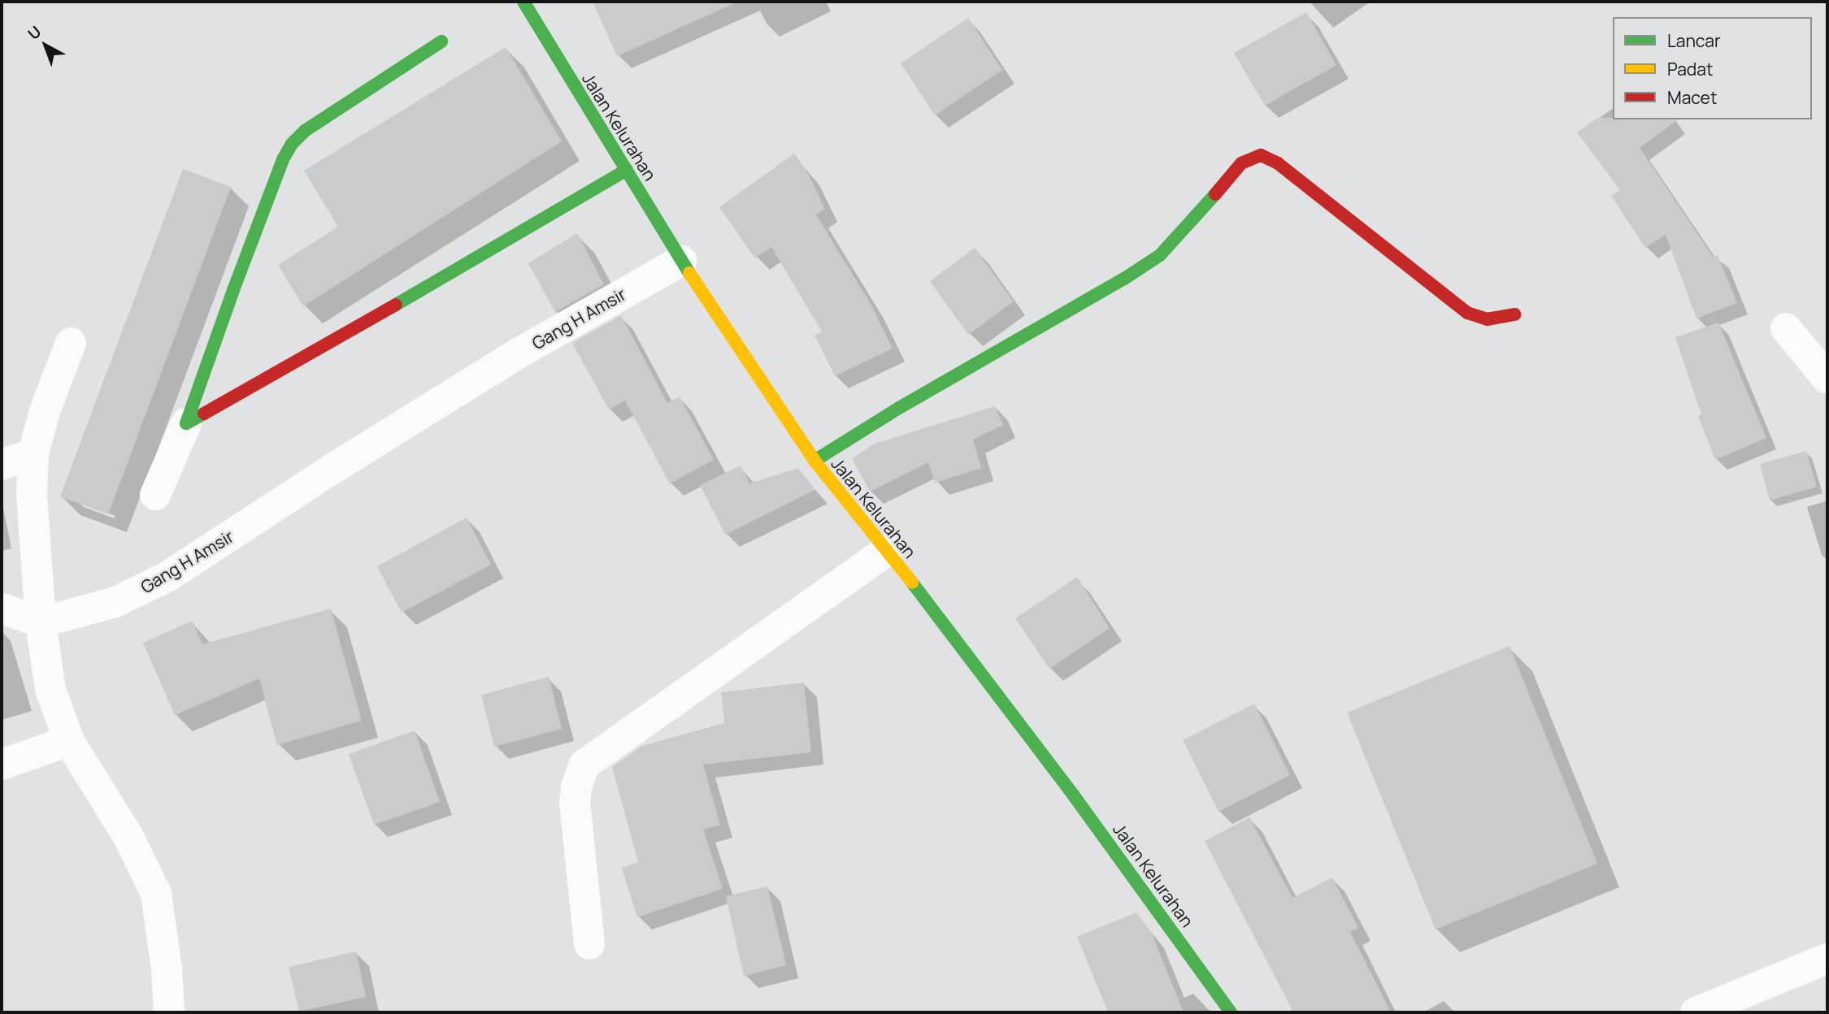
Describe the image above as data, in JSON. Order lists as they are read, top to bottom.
{
  "streets": {
    "street": ["Jalan Kelurahan", "Gang H Amsir"]
  },
  "crossings": [
    ["Jalan Kelurahan", "Gang H Amsir"]
  ],
  "legend": ["Lancar", "Padat", "Macet"],
  "north": "top left"
}
